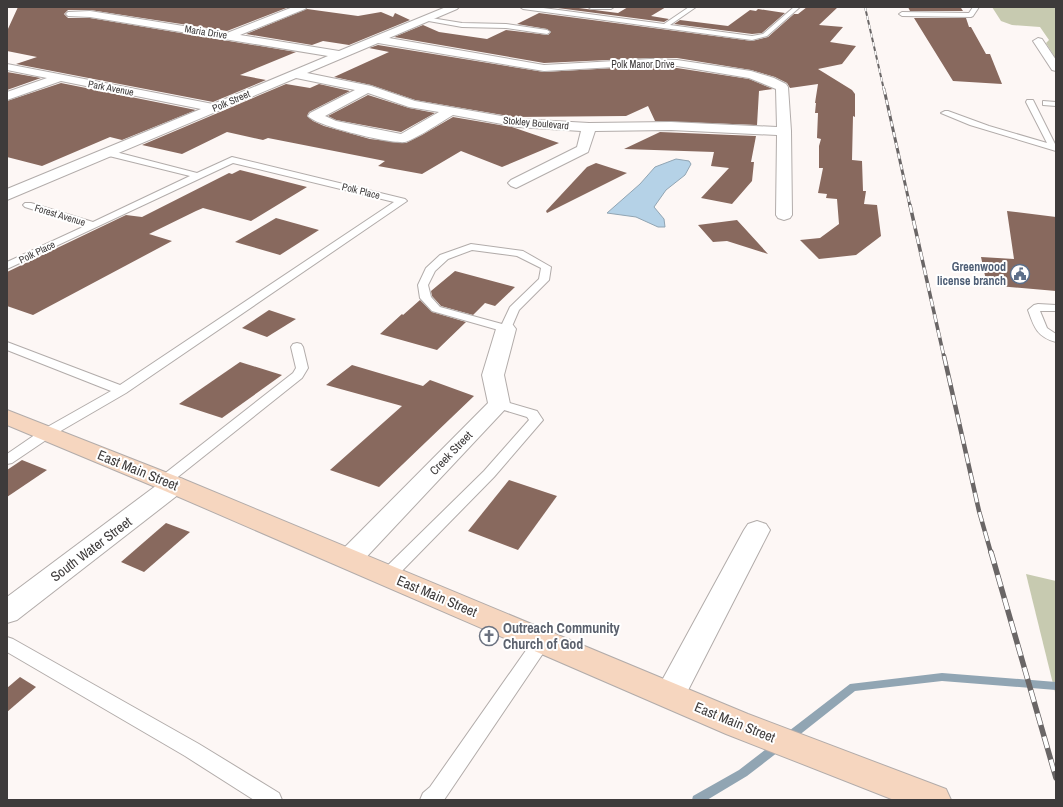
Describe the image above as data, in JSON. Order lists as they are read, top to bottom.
{
  "streets": {
    "main road": ["East Main Street"],
    "street": [
      "Maria Drive",
      "Polk Manor Drive",
      "Park Avenue",
      "Polk Street",
      "Stokley Boulevard",
      "Creek Street",
      "South Water Street"
    ],
    "lane": ["Polk Place", "Forest Avenue"]
  },
  "crossings": [
    ["Maria Drive", "Polk Street"],
    ["Polk Manor Drive", "Polk Street"],
    ["Polk Manor Drive", "Stokley Boulevard"],
    ["Park Avenue", "Polk Street"],
    ["Polk Street", "Stokley Boulevard"],
    ["Polk Place", "Forest Avenue"],
    ["Polk Place", "East Main Street"],
    ["Creek Street", "East Main Street"],
    ["East Main Street", "South Water Street"]
  ],
  "places": {
    "public building": ["Greenwood license branch"],
    "church": ["Outreach Community Church of God"]
  }
}
